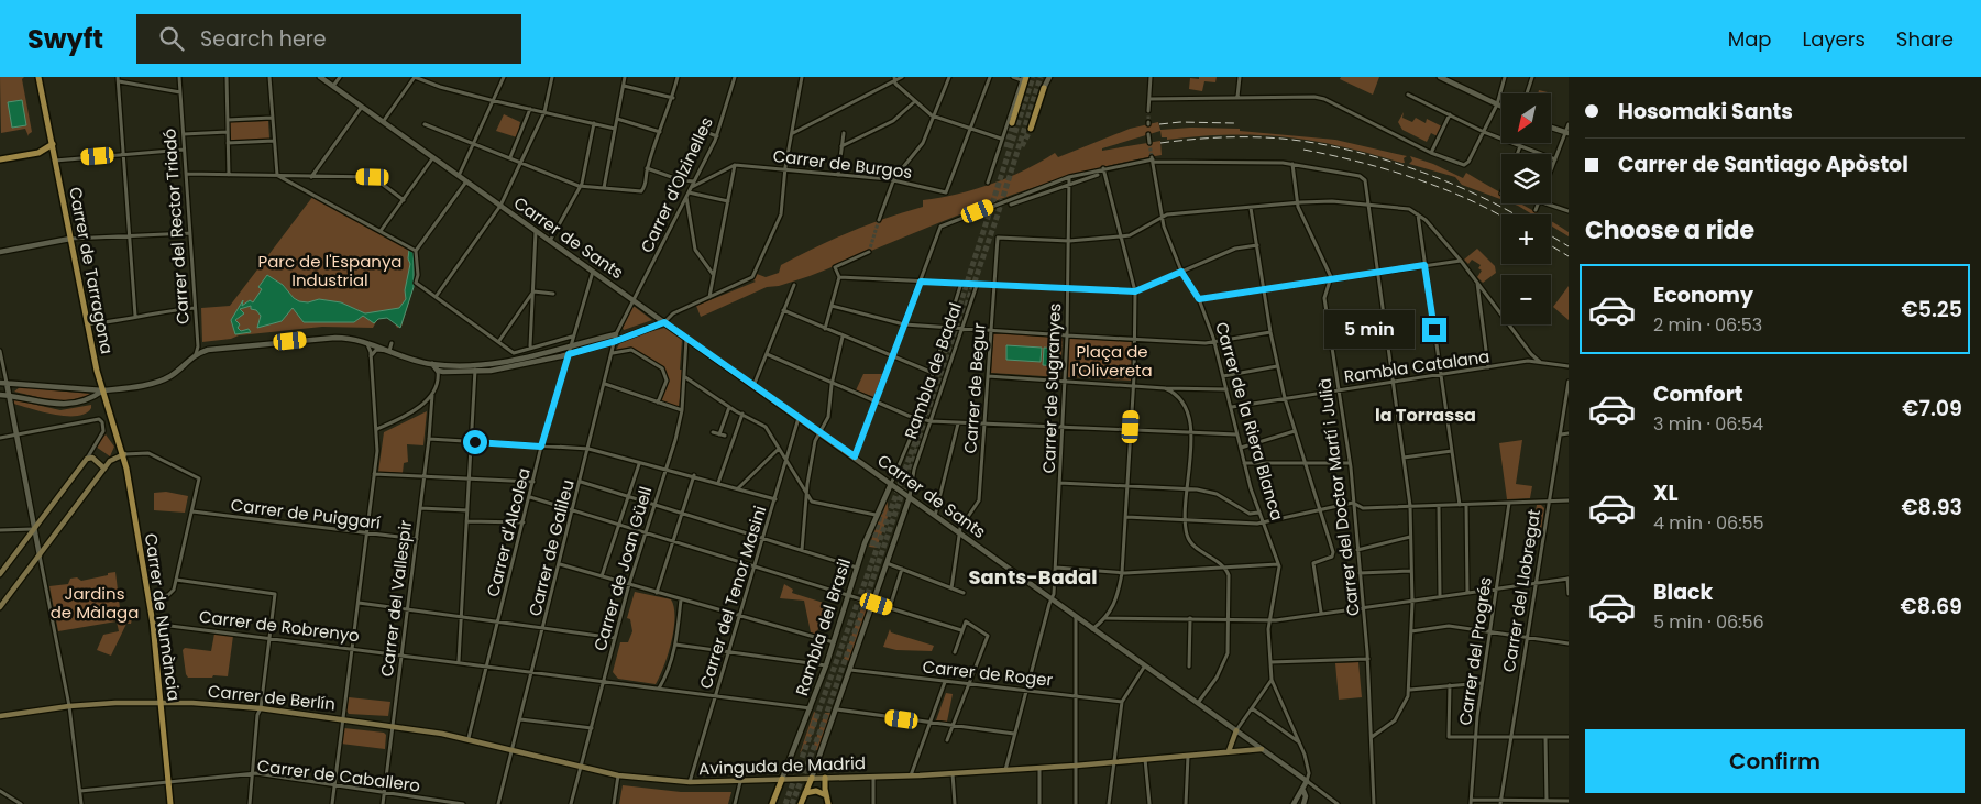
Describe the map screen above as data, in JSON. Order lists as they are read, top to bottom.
{
  "streets": {
    "main road": [
      "Carrer de Tarragona",
      "Carrer de Numància",
      "Carrer de Berlín",
      "Avinguda de Madrid"
    ],
    "street": [
      "Carrer de Burgos",
      "Carrer d'Olzinelles",
      "Carrer del Rector Triadó",
      "Carrer de Sants",
      "Rambla Catalana",
      "Rambla de Badal",
      "Carrer de Begur",
      "Carrer de Sugranyes",
      "Carrer de la Riera Blanca",
      "Carrer del Doctor Martí i Julià",
      "Carrer de Puiggarí",
      "Carrer d'Alcolea",
      "Carrer de Galileu",
      "Carrer de Joan Güell",
      "Carrer del Llobregat",
      "Carrer del Tenor Masini",
      "Carrer del Vallespir",
      "Carrer de Robrenyo",
      "Rambla del Brasil",
      "Carrer del Progrés",
      "Carrer de Roger",
      "Carrer de Caballero"
    ]
  },
  "crossings": [
    ["Carrer d'Olzinelles", "Carrer de Sants"],
    ["Carrer d'Olzinelles", "Carrer de Galileu"],
    ["Carrer de Sants", "Rambla de Badal"],
    ["Carrer de Sants", "Carrer de Begur"],
    ["Carrer de Sants", "Carrer de Sugranyes"],
    ["Carrer de Sants", "Carrer d'Alcolea"],
    ["Carrer de Sants", "Carrer de Galileu"],
    ["Carrer de Sants", "Carrer de Joan Güell"],
    ["Carrer de Sants", "Carrer del Tenor Masini"],
    ["Carrer de Sants", "Rambla del Brasil"],
    ["Carrer de Sants", "Avinguda de Madrid"],
    ["Carrer de Tarragona", "Carrer de Numància"],
    ["Rambla Catalana", "Carrer de la Riera Blanca"],
    ["Rambla Catalana", "Carrer del Doctor Martí i Julià"],
    ["Rambla de Badal", "Rambla del Brasil"],
    ["Carrer de Begur", "Carrer de Sugranyes"],
    ["Carrer de Sugranyes", "Carrer de Roger"],
    ["Carrer de Sugranyes", "Avinguda de Madrid"],
    ["Carrer de Puiggarí", "Carrer del Vallespir"],
    ["Carrer d'Alcolea", "Carrer de Robrenyo"],
    ["Carrer d'Alcolea", "Avinguda de Madrid"],
    ["Carrer de Galileu", "Carrer de Robrenyo"],
    ["Carrer de Galileu", "Avinguda de Madrid"],
    ["Carrer de Joan Güell", "Carrer de Robrenyo"],
    ["Carrer de Joan Güell", "Avinguda de Madrid"],
    ["Carrer del Tenor Masini", "Carrer de Robrenyo"],
    ["Carrer del Tenor Masini", "Avinguda de Madrid"],
    ["Carrer del Vallespir", "Carrer de Robrenyo"],
    ["Carrer del Vallespir", "Avinguda de Madrid"],
    ["Carrer del Vallespir", "Carrer de Caballero"],
    ["Carrer de Numància", "Carrer de Robrenyo"],
    ["Carrer de Numància", "Carrer de Berlín"],
    ["Carrer de Numància", "Carrer de Caballero"],
    ["Carrer de Robrenyo", "Rambla del Brasil"],
    ["Rambla del Brasil", "Avinguda de Madrid"],
    ["Carrer de Berlín", "Avinguda de Madrid"]
  ],
  "districts": ["la Torrassa", "Sants-Badal"],
  "parks": ["Parc de l'Espanya Industrial", "Plaça de l'Olivereta", "Jardins de Màlaga"],
  "north": "bottom left",
  "page": {
    "header": "Swyft",
    "search": "Search here",
    "nav": ["Map", "Layers", "Share"],
    "banner": ["Hosomaki Sants", "Carrer de Santiago Apòstol"],
    "map_buttons": ["+", "−"],
    "heading": "Choose a ride",
    "list": [
      {
        "name": "Economy",
        "note": "2 min · 06:53",
        "value": "€5.25"
      },
      {
        "name": "Comfort",
        "note": "3 min · 06:54",
        "value": "€7.09"
      },
      {
        "name": "XL",
        "note": "4 min · 06:55",
        "value": "€8.93"
      },
      {
        "name": "Black",
        "note": "5 min · 06:56",
        "value": "€8.69"
      }
    ],
    "bubble": "5 min",
    "buttons": "Confirm"
  }
}
